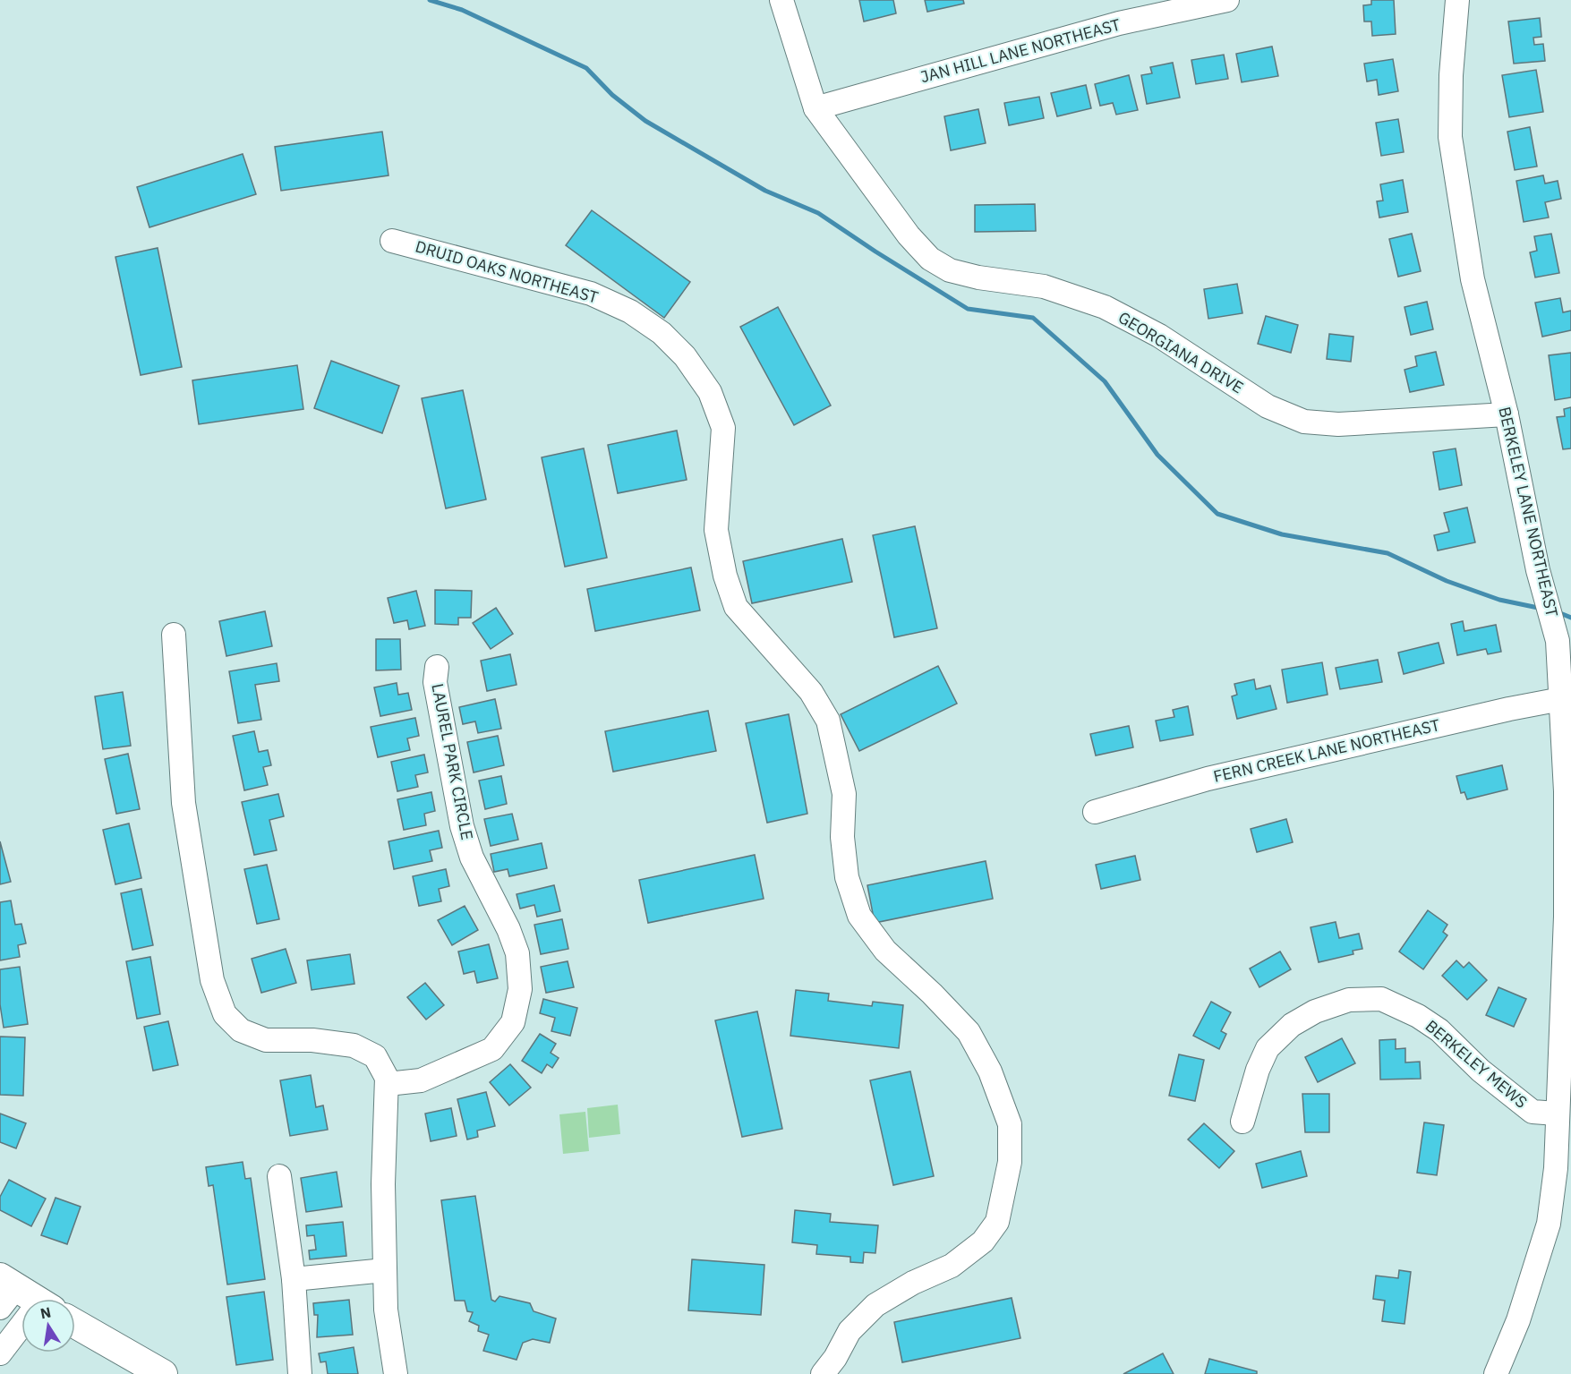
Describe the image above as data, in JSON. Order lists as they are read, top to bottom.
{
  "streets": {
    "street": [
      "JAN HILL LANE NORTHEAST",
      "DRUID OAKS NORTHEAST",
      "GEORGIANA DRIVE",
      "BERKELEY LANE NORTHEAST",
      "FERN CREEK LANE NORTHEAST",
      "LAUREL PARK CIRCLE",
      "BERKELEY MEWS"
    ]
  },
  "crossings": [
    ["JAN HILL LANE NORTHEAST", "GEORGIANA DRIVE"],
    ["GEORGIANA DRIVE", "BERKELEY LANE NORTHEAST"],
    ["BERKELEY LANE NORTHEAST", "FERN CREEK LANE NORTHEAST"],
    ["BERKELEY LANE NORTHEAST", "BERKELEY MEWS"]
  ],
  "north": "top"
}
